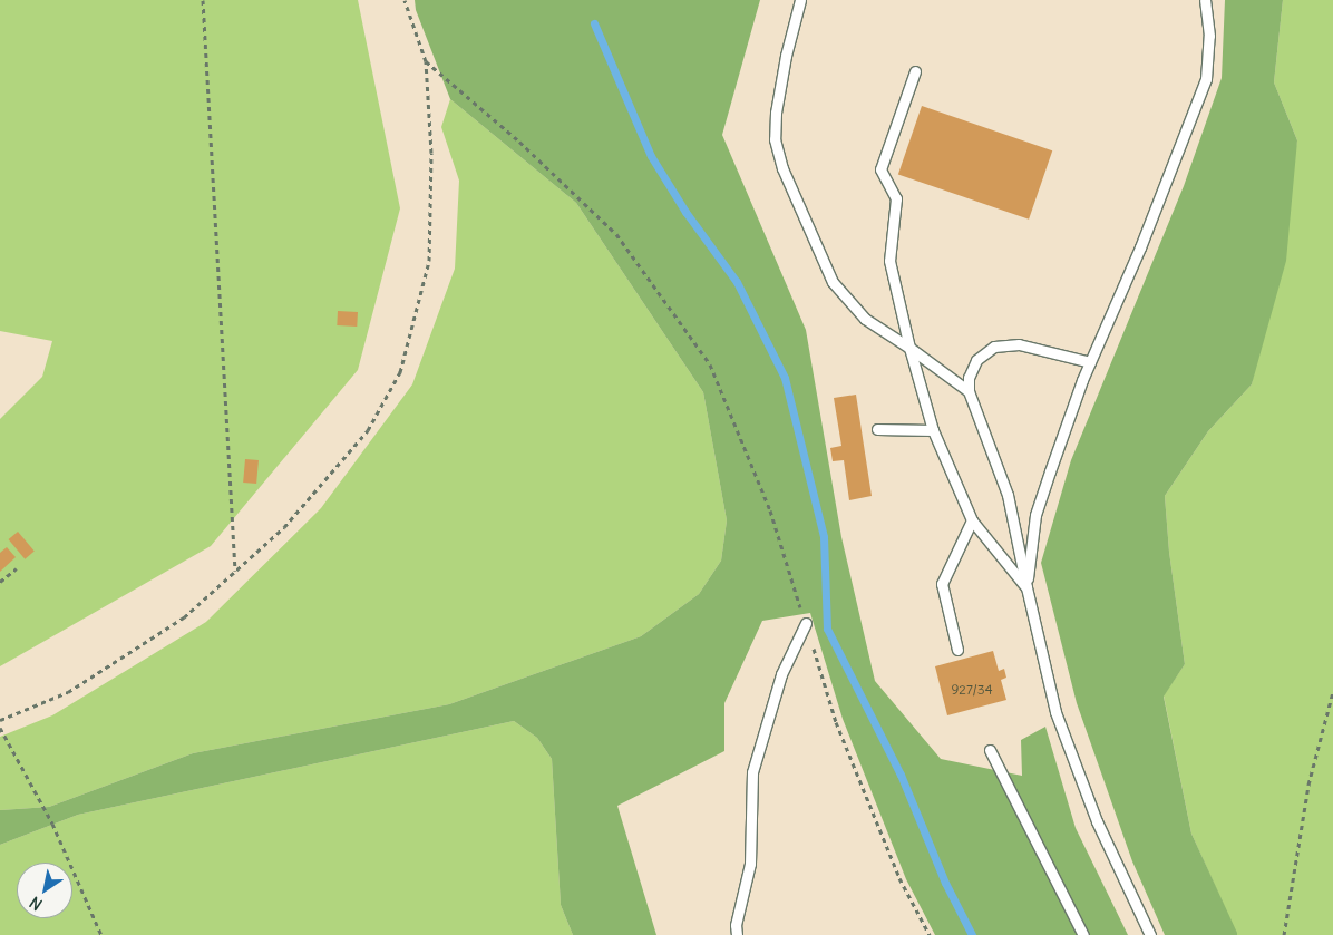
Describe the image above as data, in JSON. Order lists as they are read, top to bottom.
{
  "house_numbers": ["927/34"],
  "north": "bottom left"
}
